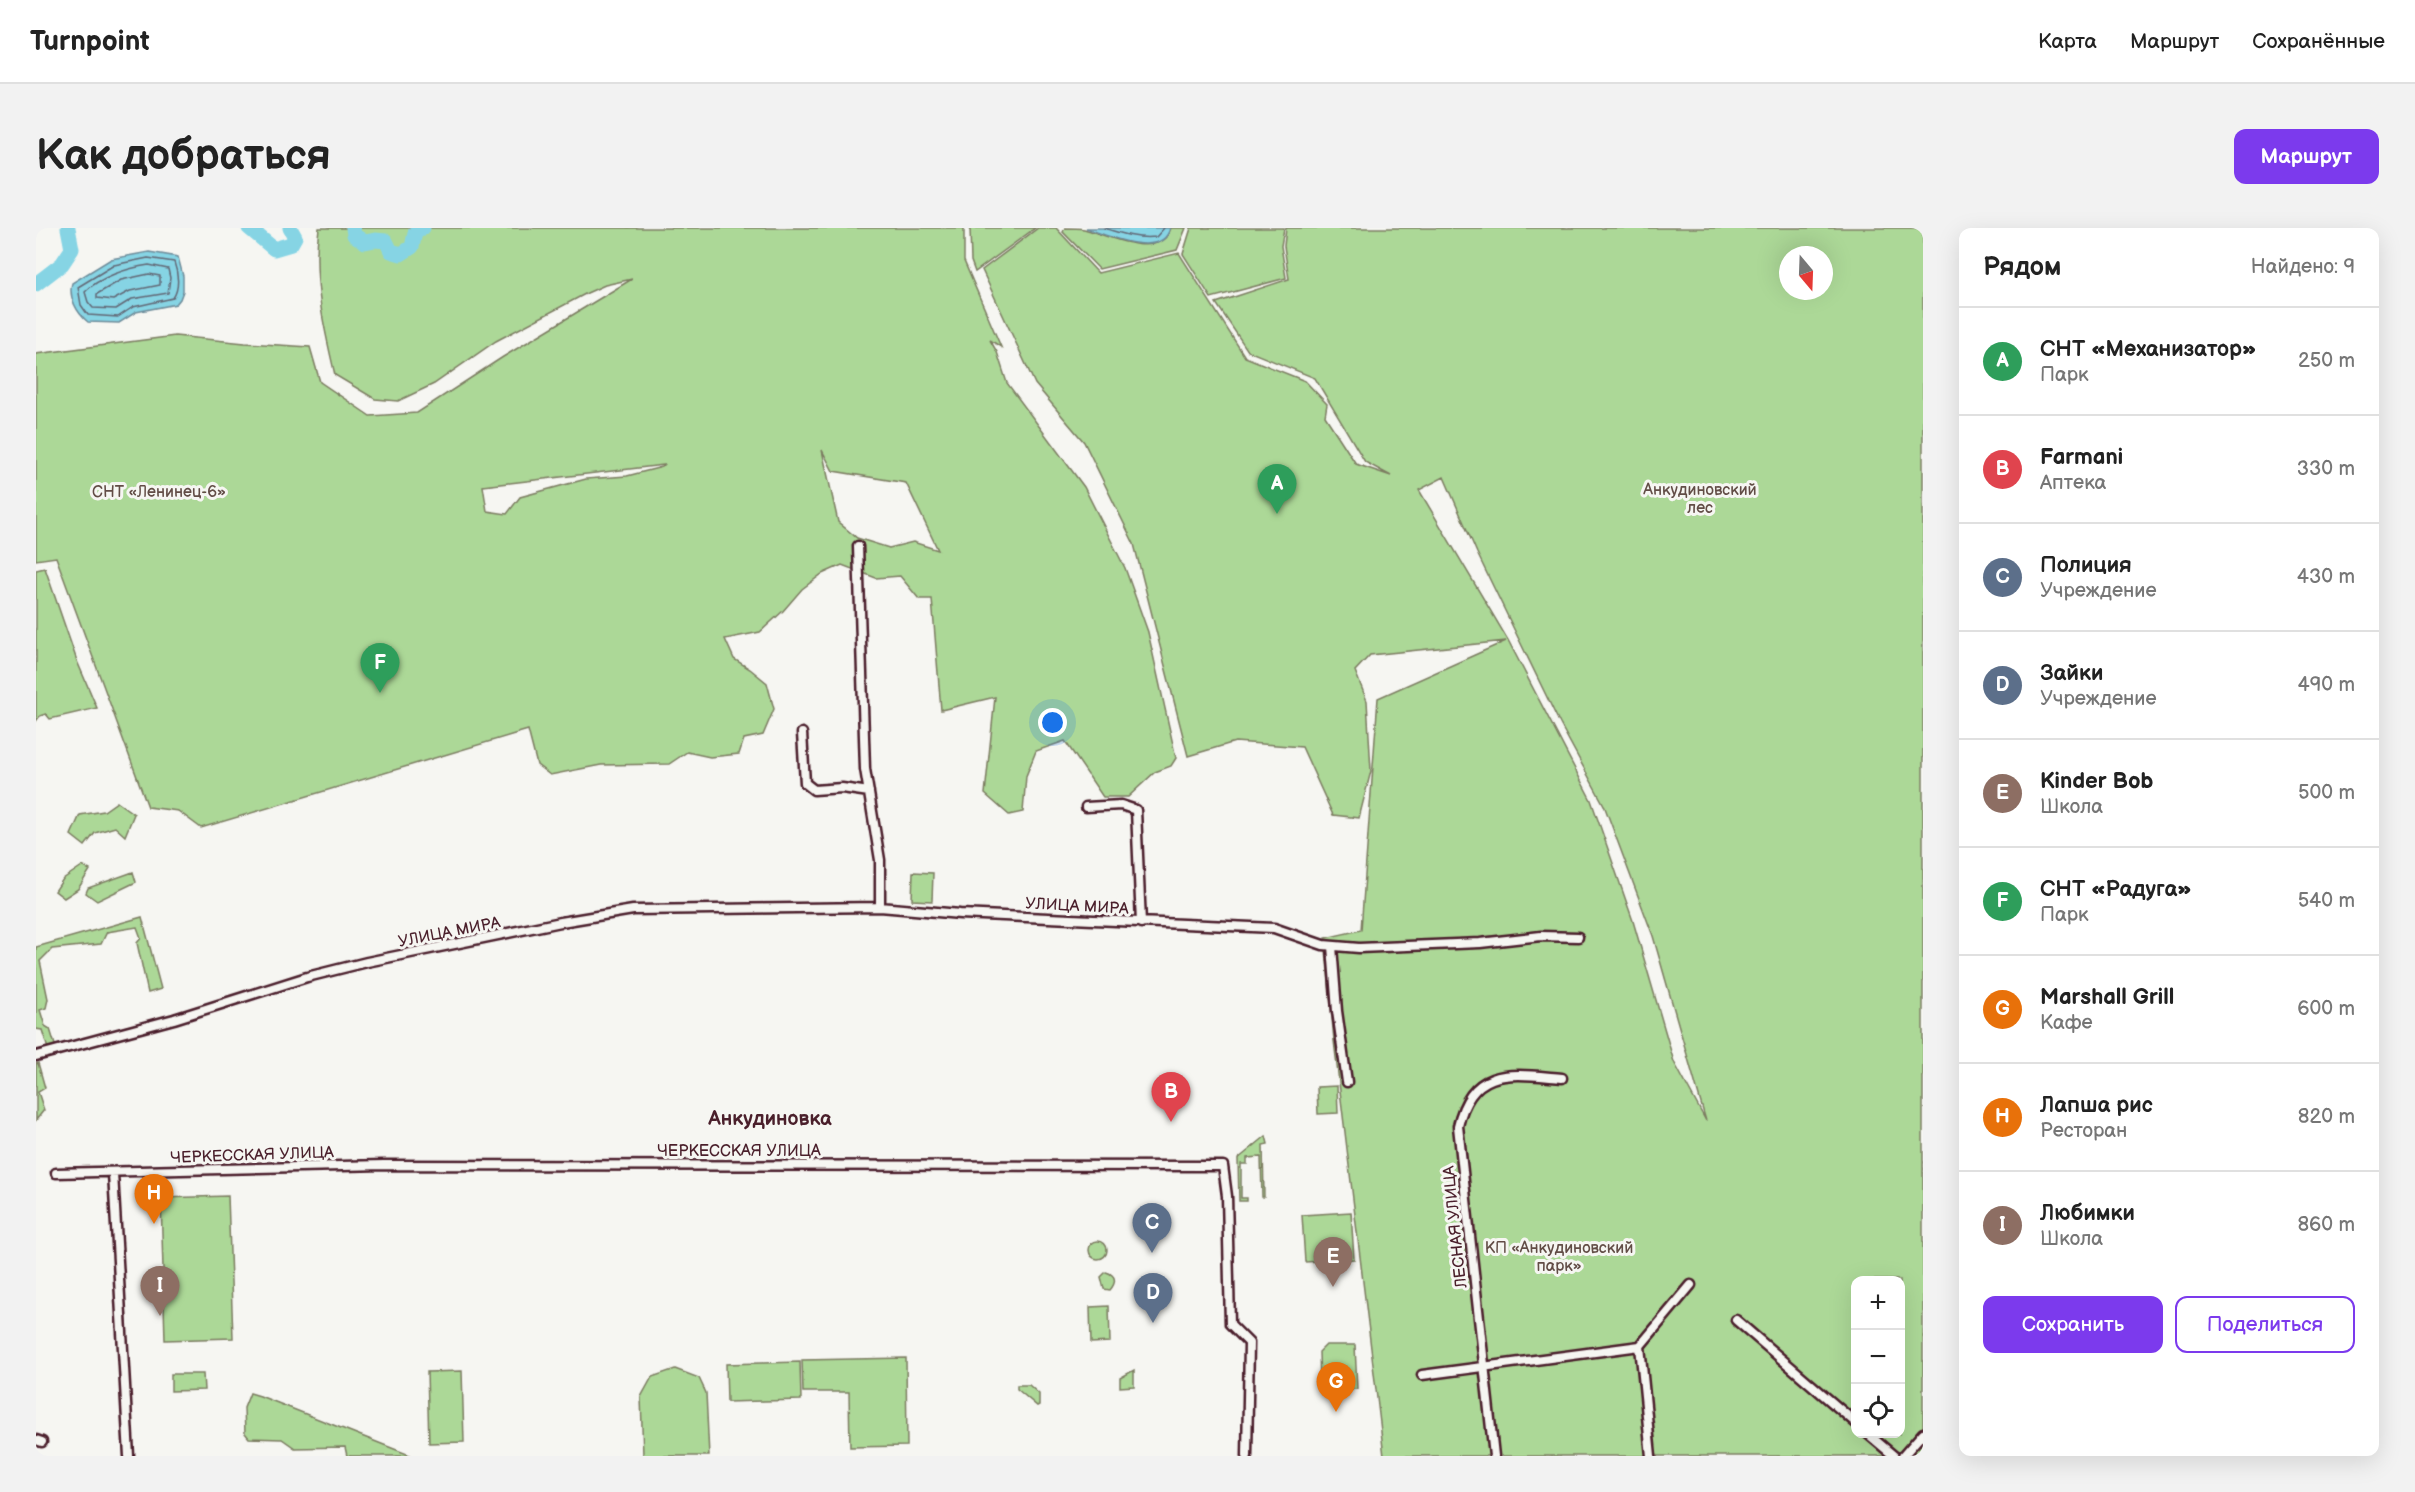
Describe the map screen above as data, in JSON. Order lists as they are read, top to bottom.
{
  "streets": {
    "street": ["УЛИЦА МИРА", "ЧЕРКЕССКАЯ УЛИЦА", "ЛЕСНАЯ УЛИЦА"]
  },
  "districts": ["Анкудиновка"],
  "parks": ["Анкудиновский лес", "СНТ «Ленинец-6»", "КП «Анкудиновский парк»"],
  "north": "bottom",
  "page": {
    "header": "Turnpoint",
    "nav": ["Карта", "Маршрут", "Сохранённые"],
    "buttons": [
      "Маршрут",
      ["Сохранить", "Поделиться"]
    ],
    "title": "Как добраться",
    "heading": ["Рядом", "Найдено: 9"],
    "list": [
      {
        "mark": "A",
        "name": "СНТ «Механизатор»",
        "note": "Парк",
        "value": "250 m"
      },
      {
        "mark": "B",
        "name": "Farmani",
        "note": "Аптека",
        "value": "330 m"
      },
      {
        "mark": "C",
        "name": "Полиция",
        "note": "Учреждение",
        "value": "430 m"
      },
      {
        "mark": "D",
        "name": "Зайки",
        "note": "Учреждение",
        "value": "490 m"
      },
      {
        "mark": "E",
        "name": "Kinder Bob",
        "note": "Школа",
        "value": "500 m"
      },
      {
        "mark": "F",
        "name": "СНТ «Радуга»",
        "note": "Парк",
        "value": "540 m"
      },
      {
        "mark": "G",
        "name": "Marshall Grill",
        "note": "Кафе",
        "value": "600 m"
      },
      {
        "mark": "H",
        "name": "Лапша рис",
        "note": "Ресторан",
        "value": "820 m"
      },
      {
        "mark": "I",
        "name": "Любимки",
        "note": "Школа",
        "value": "860 m"
      }
    ],
    "pins": [
      "A",
      "F",
      "B",
      "H",
      "C",
      "E",
      "I",
      "D",
      "G"
    ],
    "map_buttons": ["+", "−"]
  }
}
